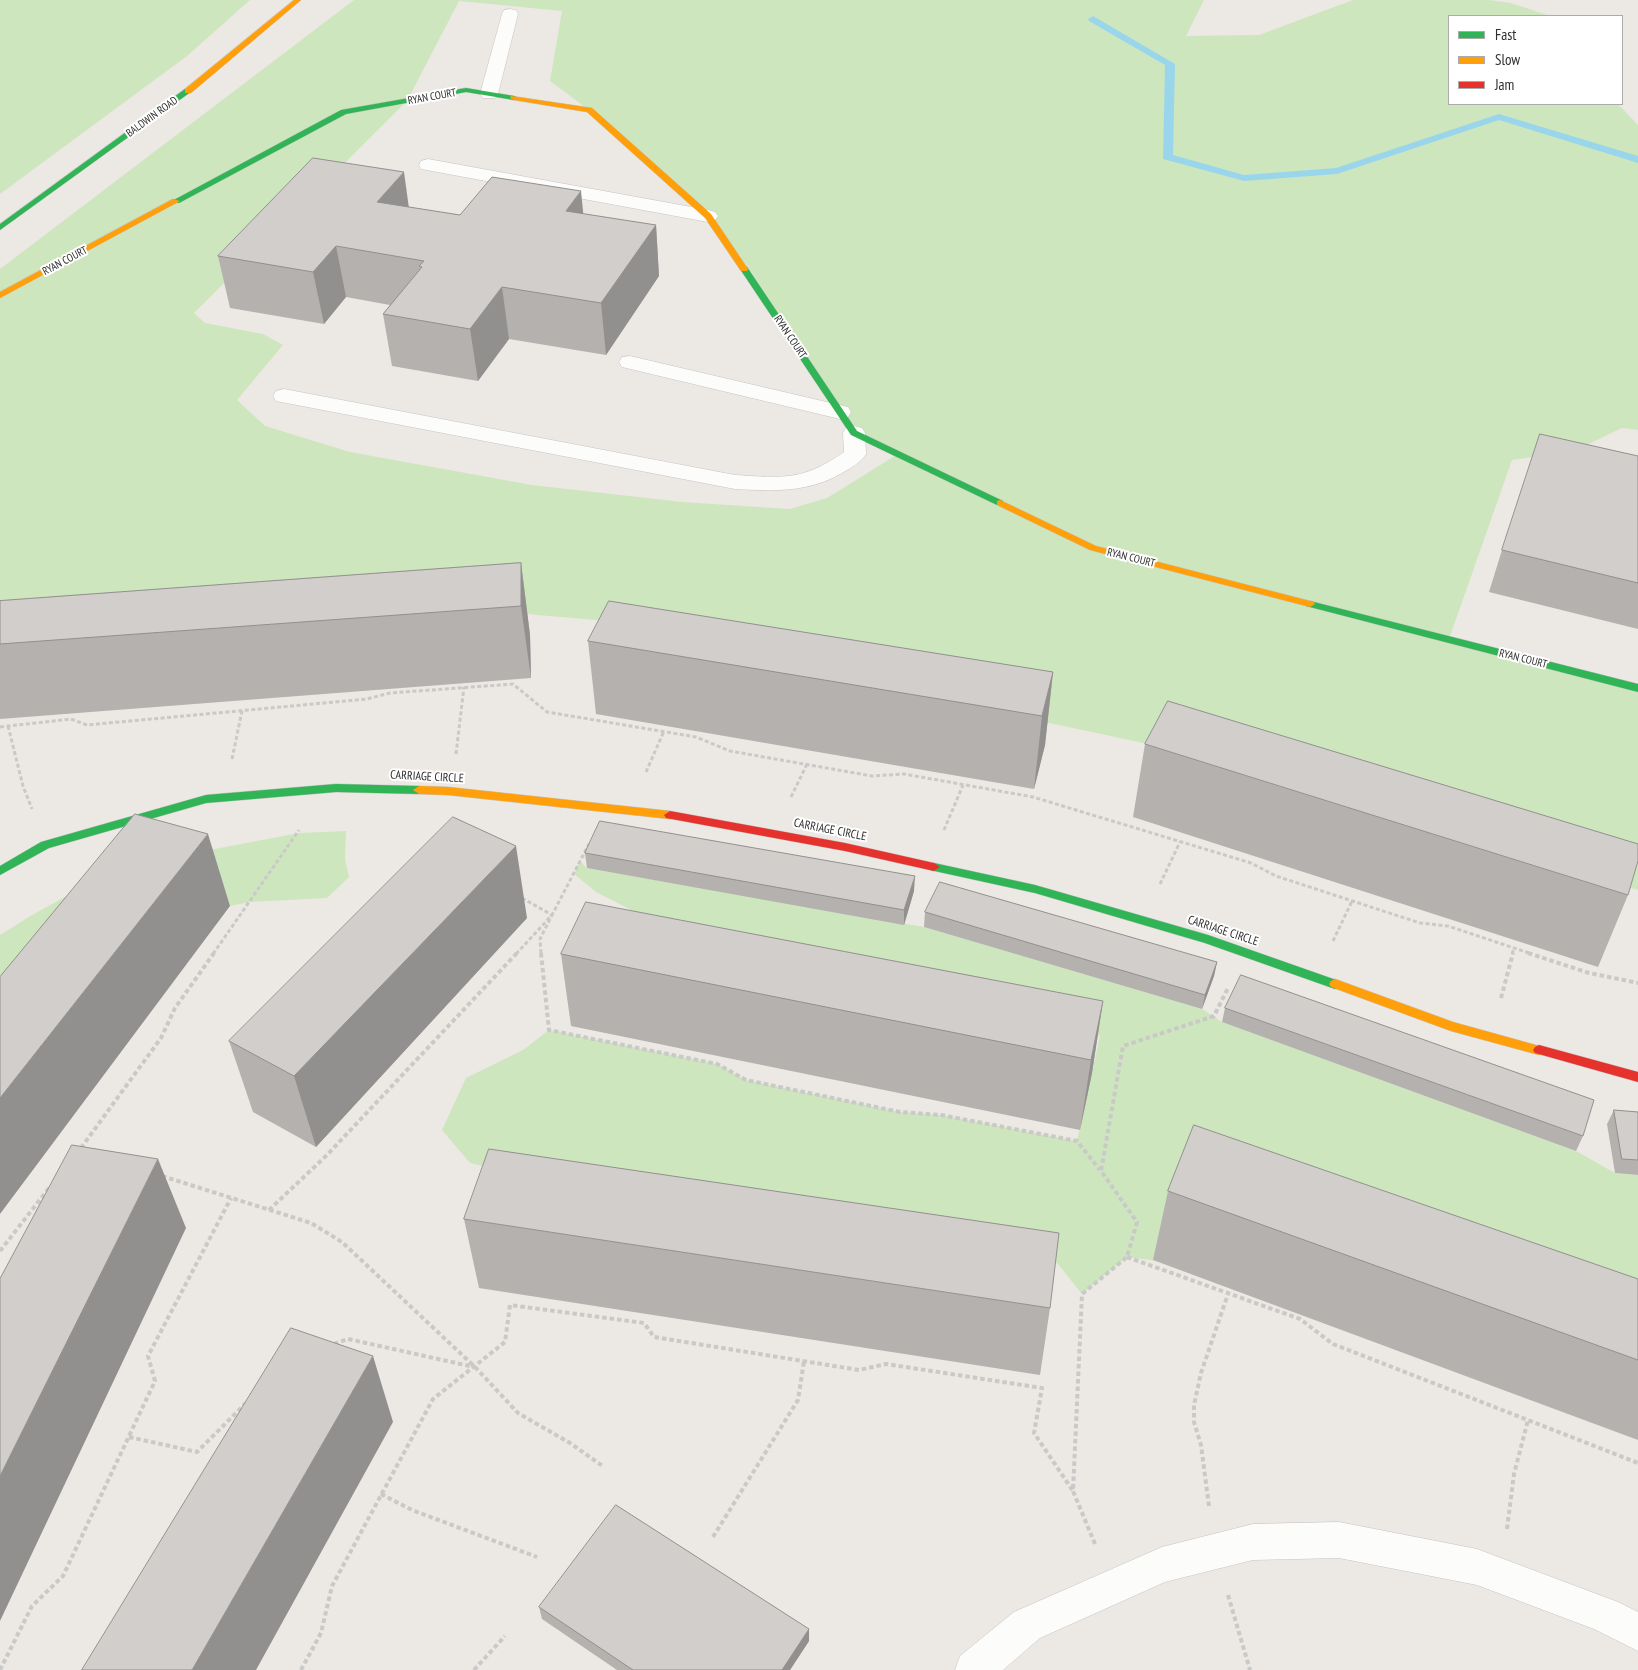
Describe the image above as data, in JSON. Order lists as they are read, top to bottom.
{
  "streets": {
    "street": ["RYAN COURT", "BALDWIN ROAD", "CARRIAGE CIRCLE"]
  },
  "legend": ["Fast", "Slow", "Jam"]
}
